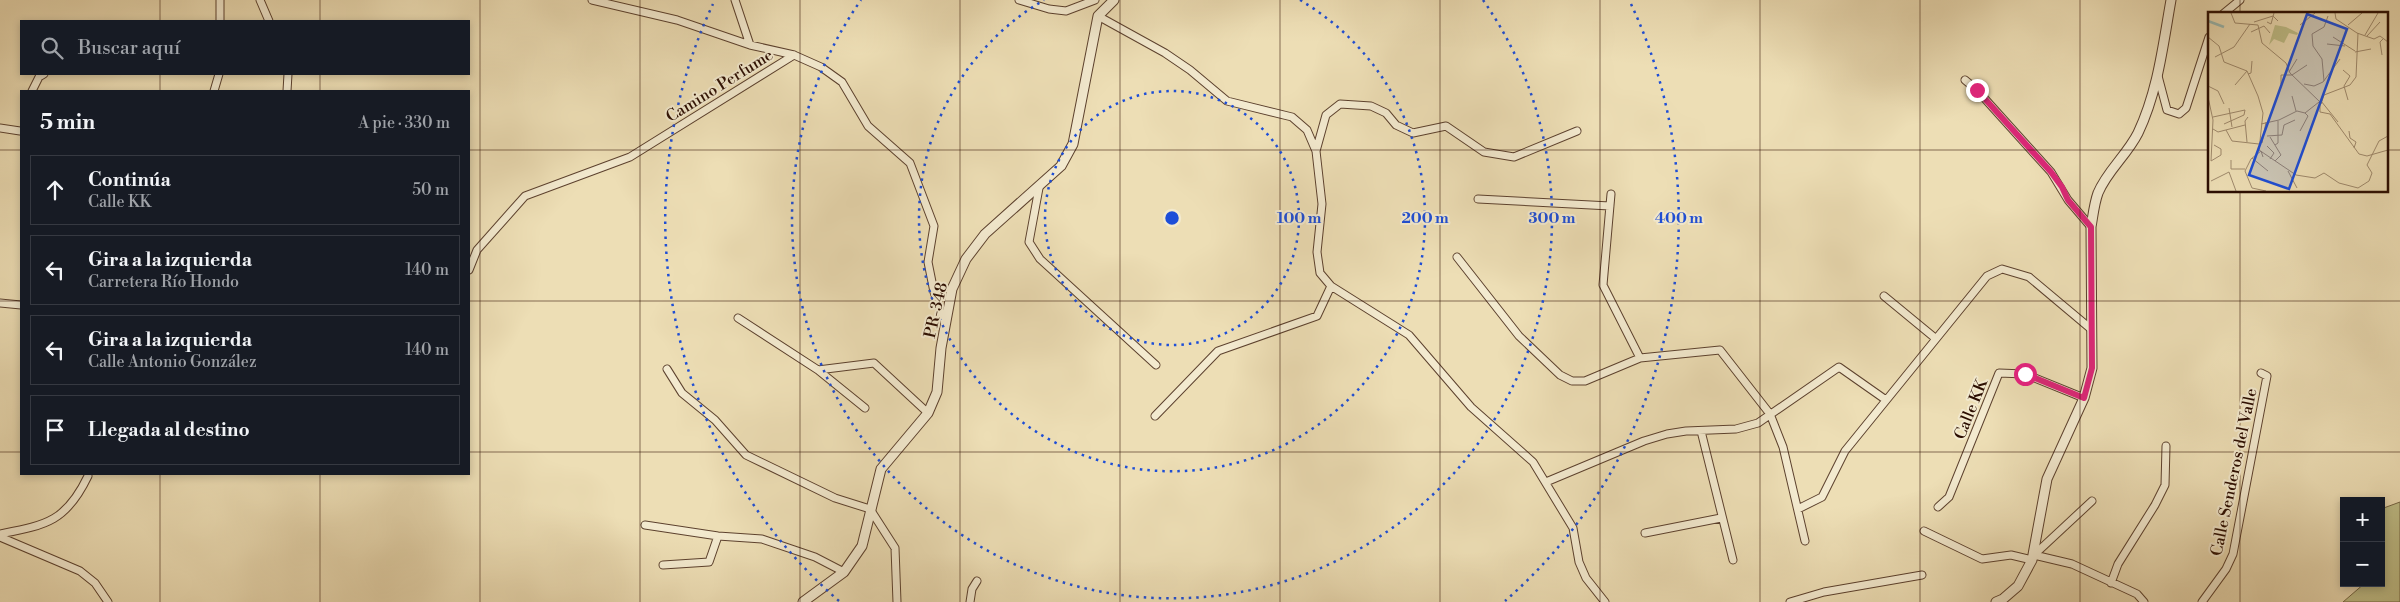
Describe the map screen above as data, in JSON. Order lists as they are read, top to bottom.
{
  "streets": {
    "street": [
      "Camino Perfume",
      "PR-348",
      "Calle KK",
      "Calle Senderos del Valle"
    ]
  },
  "crossings": [
    ["Camino Perfume", "PR-348"]
  ],
  "page": {
    "search": "Buscar aquí",
    "heading": ["5 min", "A pie · 330 m"],
    "list": [
      ["Continúa", "Calle KK", "50 m"],
      ["Gira a la izquierda", "Carretera Río Hondo", "140 m"],
      ["Gira a la izquierda", "Calle Antonio González", "140 m"],
      "Llegada al destino"
    ],
    "map_buttons": ["+", "−"]
  },
  "rings": [
    "100 m",
    "200 m",
    "300 m",
    "400 m"
  ]
}
